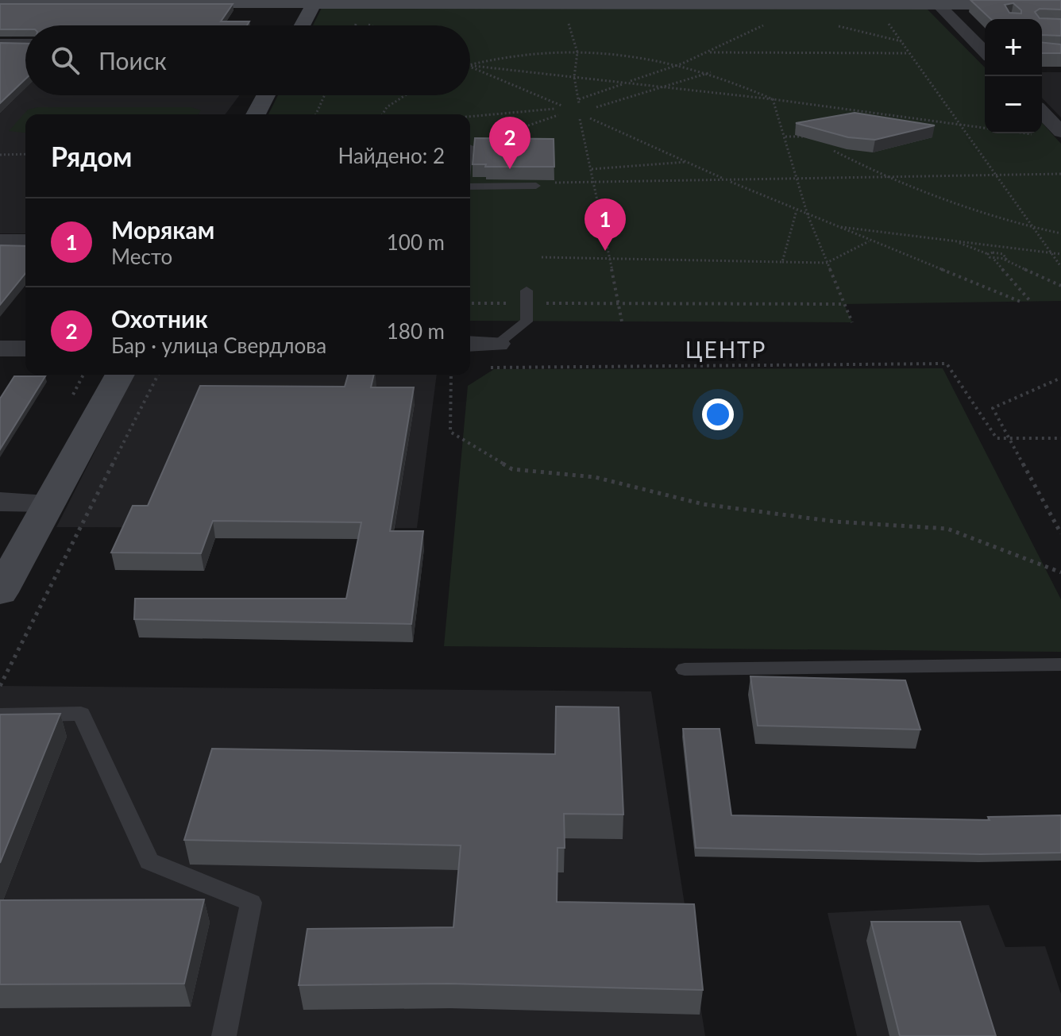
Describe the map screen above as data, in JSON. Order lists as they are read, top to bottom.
{
  "districts": ["ЦЕНТР"],
  "page": {
    "map_buttons": ["+", "−"],
    "search": "Поиск",
    "heading": ["Рядом", "Найдено: 2"],
    "pins": ["2", "1"],
    "list": [
      {
        "mark": "1",
        "name": "Морякам",
        "note": "Место",
        "value": "100 m"
      },
      {
        "mark": "2",
        "name": "Охотник",
        "note": "Бар · улица Свердлова",
        "value": "180 m"
      }
    ]
  }
}
